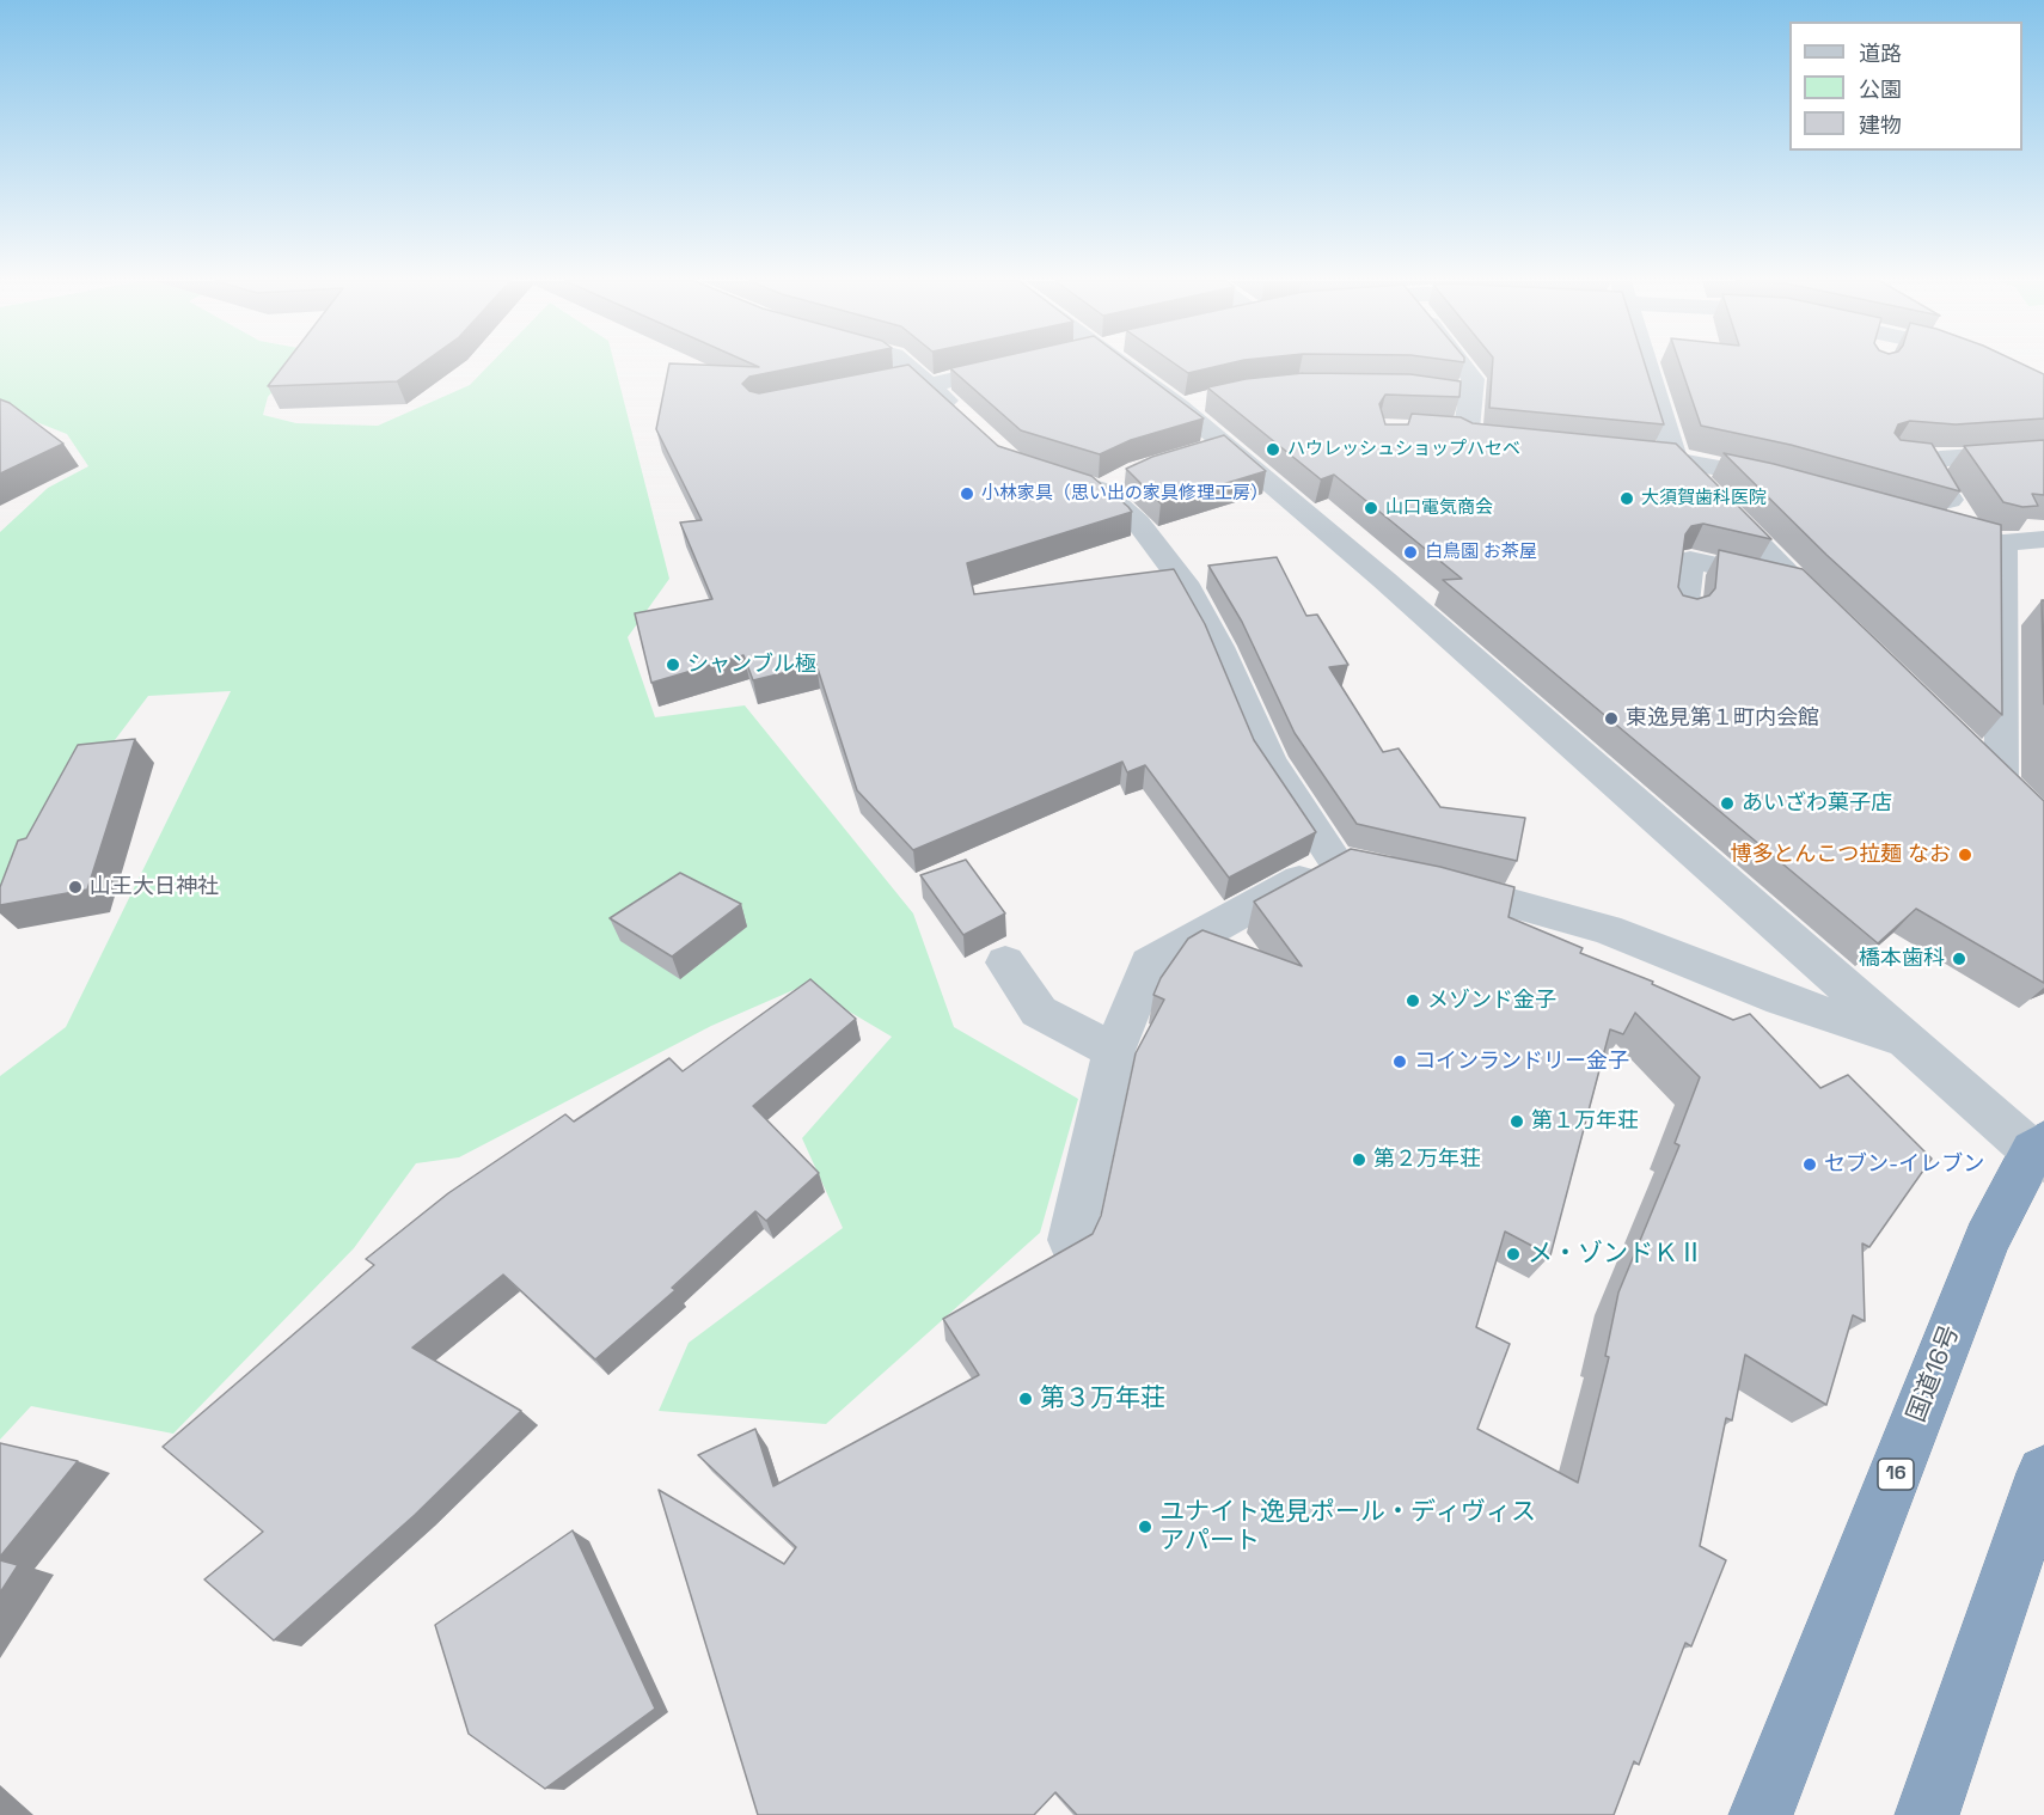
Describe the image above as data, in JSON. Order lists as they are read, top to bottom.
{
  "streets": {
    "highway": ["国道16号", "16"]
  },
  "places": [
    "ハウレッシュショップハセベ",
    "小林家具（思い出の家具修理工房）",
    "大須賀歯科医院",
    "山口電気商会",
    "白鳥園 お茶屋",
    "シャンブル極",
    "東逸見第１町内会館",
    "あいざわ菓子店",
    "博多とんこつ拉麺 なお",
    "山王大日神社",
    "橋本歯科",
    "メゾンド金子",
    "コインランドリー金子",
    "第１万年荘",
    "第２万年荘",
    "セブン-イレブン",
    "メ・ゾンドＫⅡ",
    "第３万年荘",
    "ユナイト逸見ポール・ディヴィス アパート"
  ],
  "legend": ["道路", "公園", "建物"]
}
